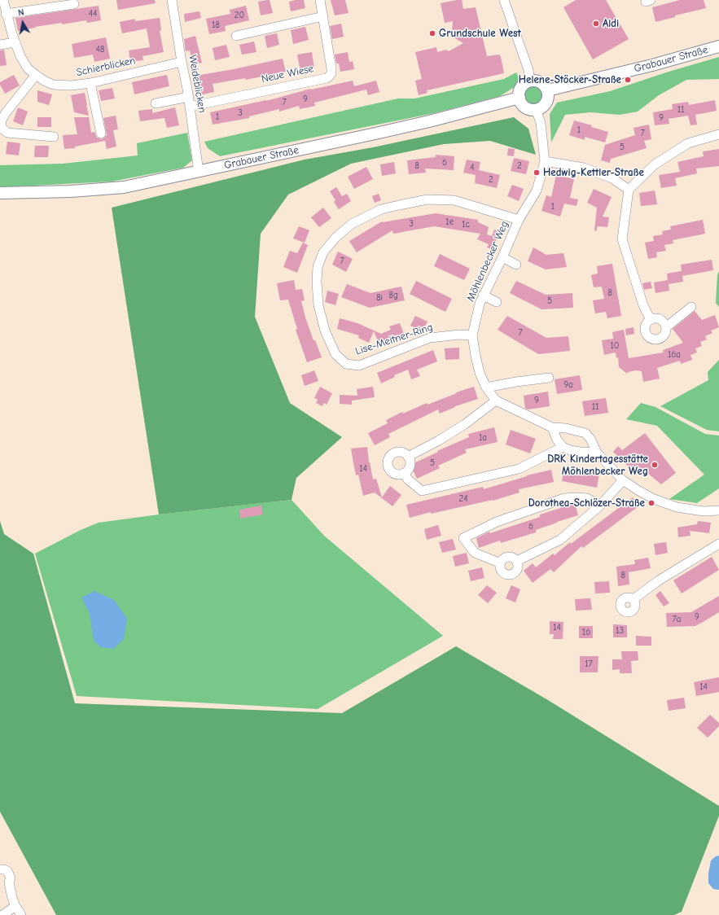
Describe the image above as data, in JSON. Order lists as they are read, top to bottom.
{
  "streets": {
    "main road": ["Grabauer Straße"],
    "street": [
      "Schierblicken",
      "Neue Wiese",
      "Weideblicken",
      "Möhlenbecker Weg",
      "Lise-Meitner-Ring"
    ]
  },
  "crossings": [
    ["Grabauer Straße", "Weideblicken"],
    ["Grabauer Straße", "Möhlenbecker Weg"],
    ["Schierblicken", "Weideblicken"],
    ["Neue Wiese", "Weideblicken"],
    ["Möhlenbecker Weg", "Lise-Meitner-Ring"]
  ],
  "places": [
    "Aldi",
    "Grundschule West",
    "Helene-Stöcker-Straße",
    "Hedwig-Kettler-Straße",
    "DRK Kindertagesstätte Möhlenbecker Weg",
    "Dorothea-Schlözer-Straße"
  ],
  "house_numbers": [
    "44",
    "20",
    "18",
    "48",
    "9",
    "7",
    "11",
    "3",
    "1",
    "9",
    "1",
    "7",
    "5",
    "6",
    "8",
    "2",
    "4",
    "2",
    "1",
    "1e",
    "3",
    "1c",
    "7",
    "8",
    "8g",
    "8i",
    "5",
    "7",
    "10",
    "16a",
    "9a",
    "9",
    "11",
    "1a",
    "5",
    "14",
    "24",
    "6",
    "8",
    "9",
    "7a",
    "14",
    "13",
    "16",
    "17",
    "14"
  ],
  "north": "top"
}
